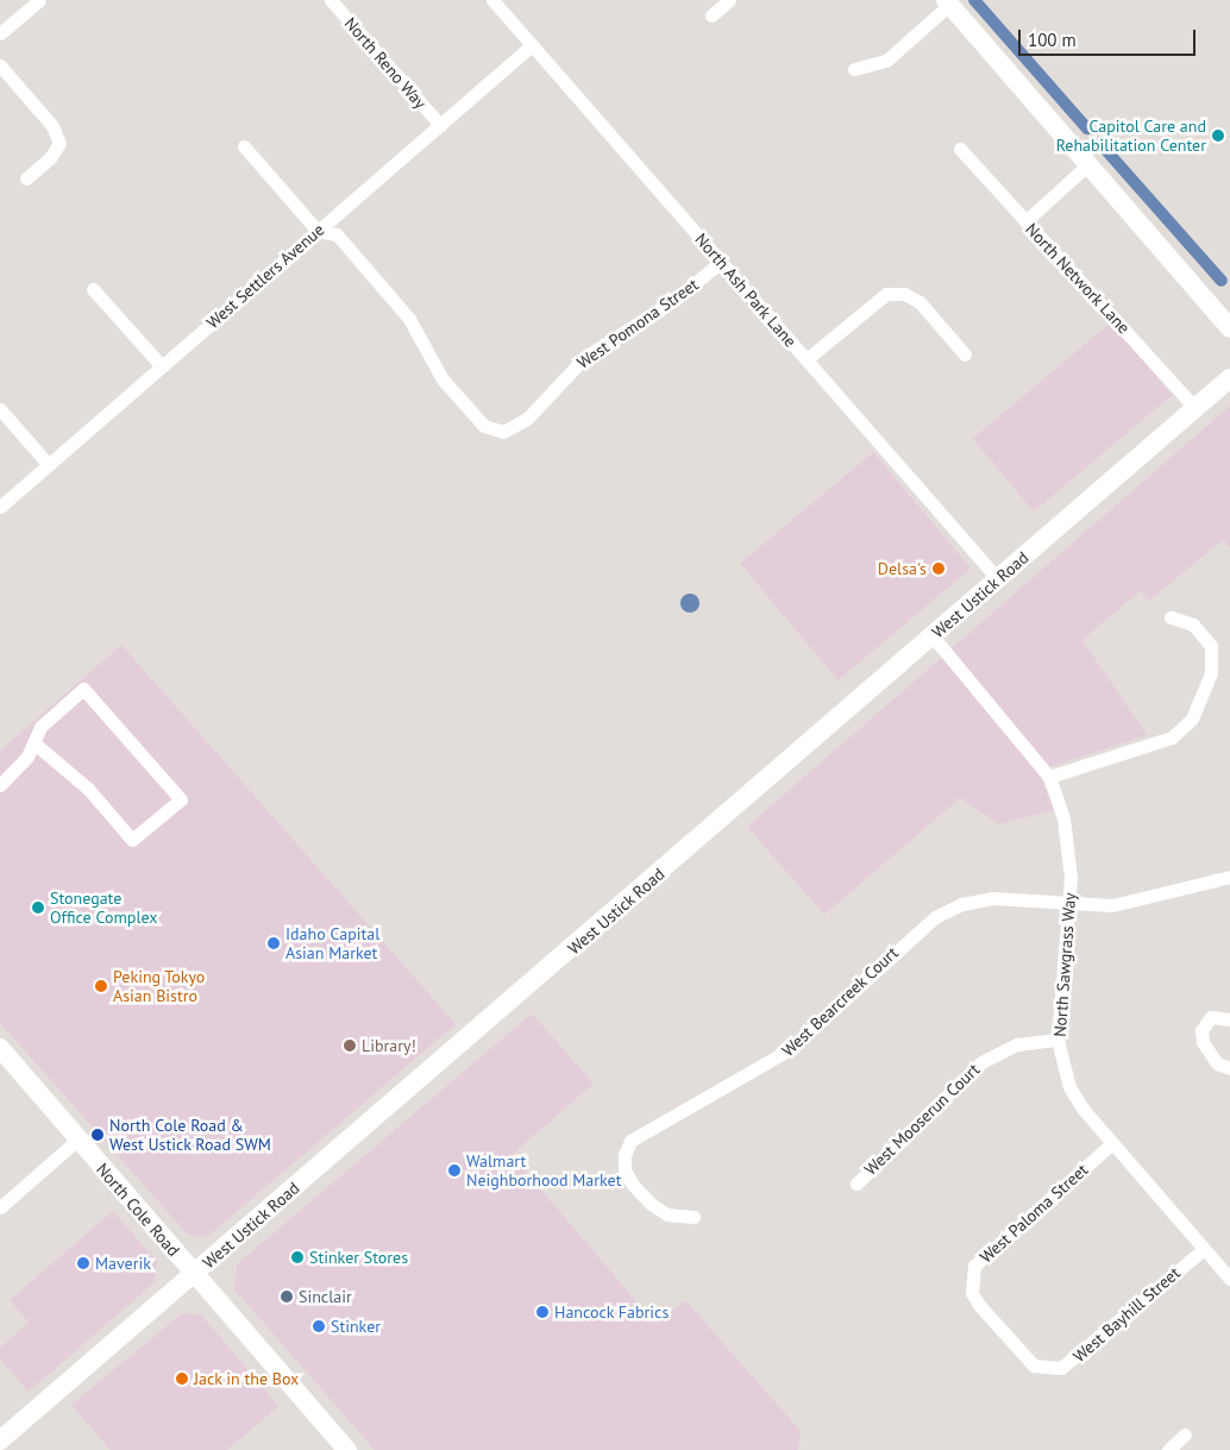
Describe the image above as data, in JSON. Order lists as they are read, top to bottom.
{
  "streets": {
    "main road": ["West Ustick Road", "North Cole Road"],
    "street": [
      "North Reno Way",
      "West Settlers Avenue",
      "North Network Lane",
      "North Ash Park Lane",
      "West Pomona Street",
      "North Sawgrass Way",
      "West Bearcreek Court",
      "West Mooserun Court",
      "West Paloma Street",
      "West Bayhill Street"
    ]
  },
  "crossings": [
    ["North Reno Way", "West Settlers Avenue"],
    ["West Settlers Avenue", "North Ash Park Lane"],
    ["West Settlers Avenue", "West Pomona Street"],
    ["North Network Lane", "West Ustick Road"],
    ["North Ash Park Lane", "West Pomona Street"],
    ["North Ash Park Lane", "West Ustick Road"],
    ["West Ustick Road", "North Sawgrass Way"],
    ["West Ustick Road", "North Cole Road"],
    ["North Sawgrass Way", "West Bearcreek Court"],
    ["North Sawgrass Way", "West Mooserun Court"],
    ["North Sawgrass Way", "West Paloma Street"],
    ["North Sawgrass Way", "West Bayhill Street"],
    ["West Paloma Street", "West Bayhill Street"]
  ],
  "places": [
    "Capitol Care and Rehabilitation Center",
    "Delsa's",
    "Stonegate Office Complex",
    "Idaho Capital Asian Market",
    "Peking Tokyo Asian Bistro",
    "Library!",
    "North Cole Road & West Ustick Road SWM",
    "Walmart Neighborhood Market",
    "Stinker Stores",
    "Maverik",
    "Sinclair",
    "Hancock Fabrics",
    "Stinker",
    "Jack in the Box"
  ],
  "scale_bar": "100 m"
}
